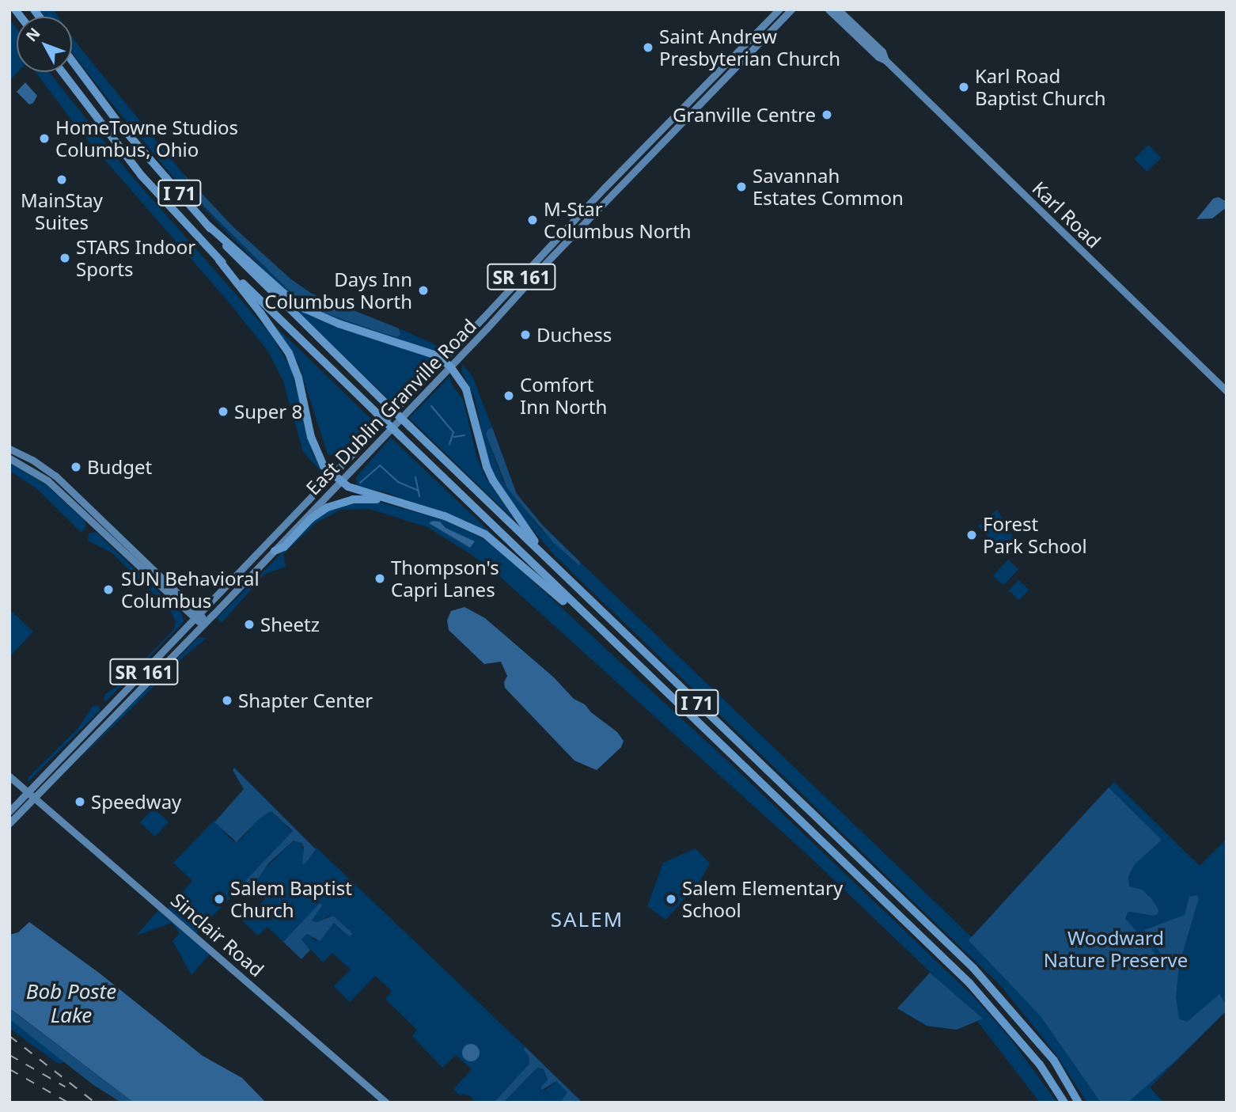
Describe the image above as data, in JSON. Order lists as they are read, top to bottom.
{
  "streets": {
    "highway": ["I 71"],
    "main road": [
      "Karl Road",
      "SR 161",
      "East Dublin Granville Road",
      "Sinclair Road"
    ]
  },
  "crossings": [
    ["East Dublin Granville Road", "Sinclair Road"]
  ],
  "districts": ["SALEM"],
  "water": ["Bob Poste Lake"],
  "parks": ["Woodward Nature Preserve"],
  "places": [
    "Saint Andrew Presbyterian Church",
    "Karl Road Baptist Church",
    "Granville Centre",
    "HomeTowne Studios Columbus, Ohio",
    "MainStay Suites",
    "Savannah Estates Common",
    "M-Star Columbus North",
    "STARS Indoor Sports",
    "Days Inn Columbus North",
    "Duchess",
    "Comfort Inn North",
    "Super 8",
    "Budget",
    "Forest Park School",
    "Thompson's Capri Lanes",
    "SUN Behavioral Columbus",
    "Sheetz",
    "Shapter Center",
    "Speedway",
    "Salem Baptist Church",
    "Salem Elementary School"
  ],
  "north": "top left"
}
